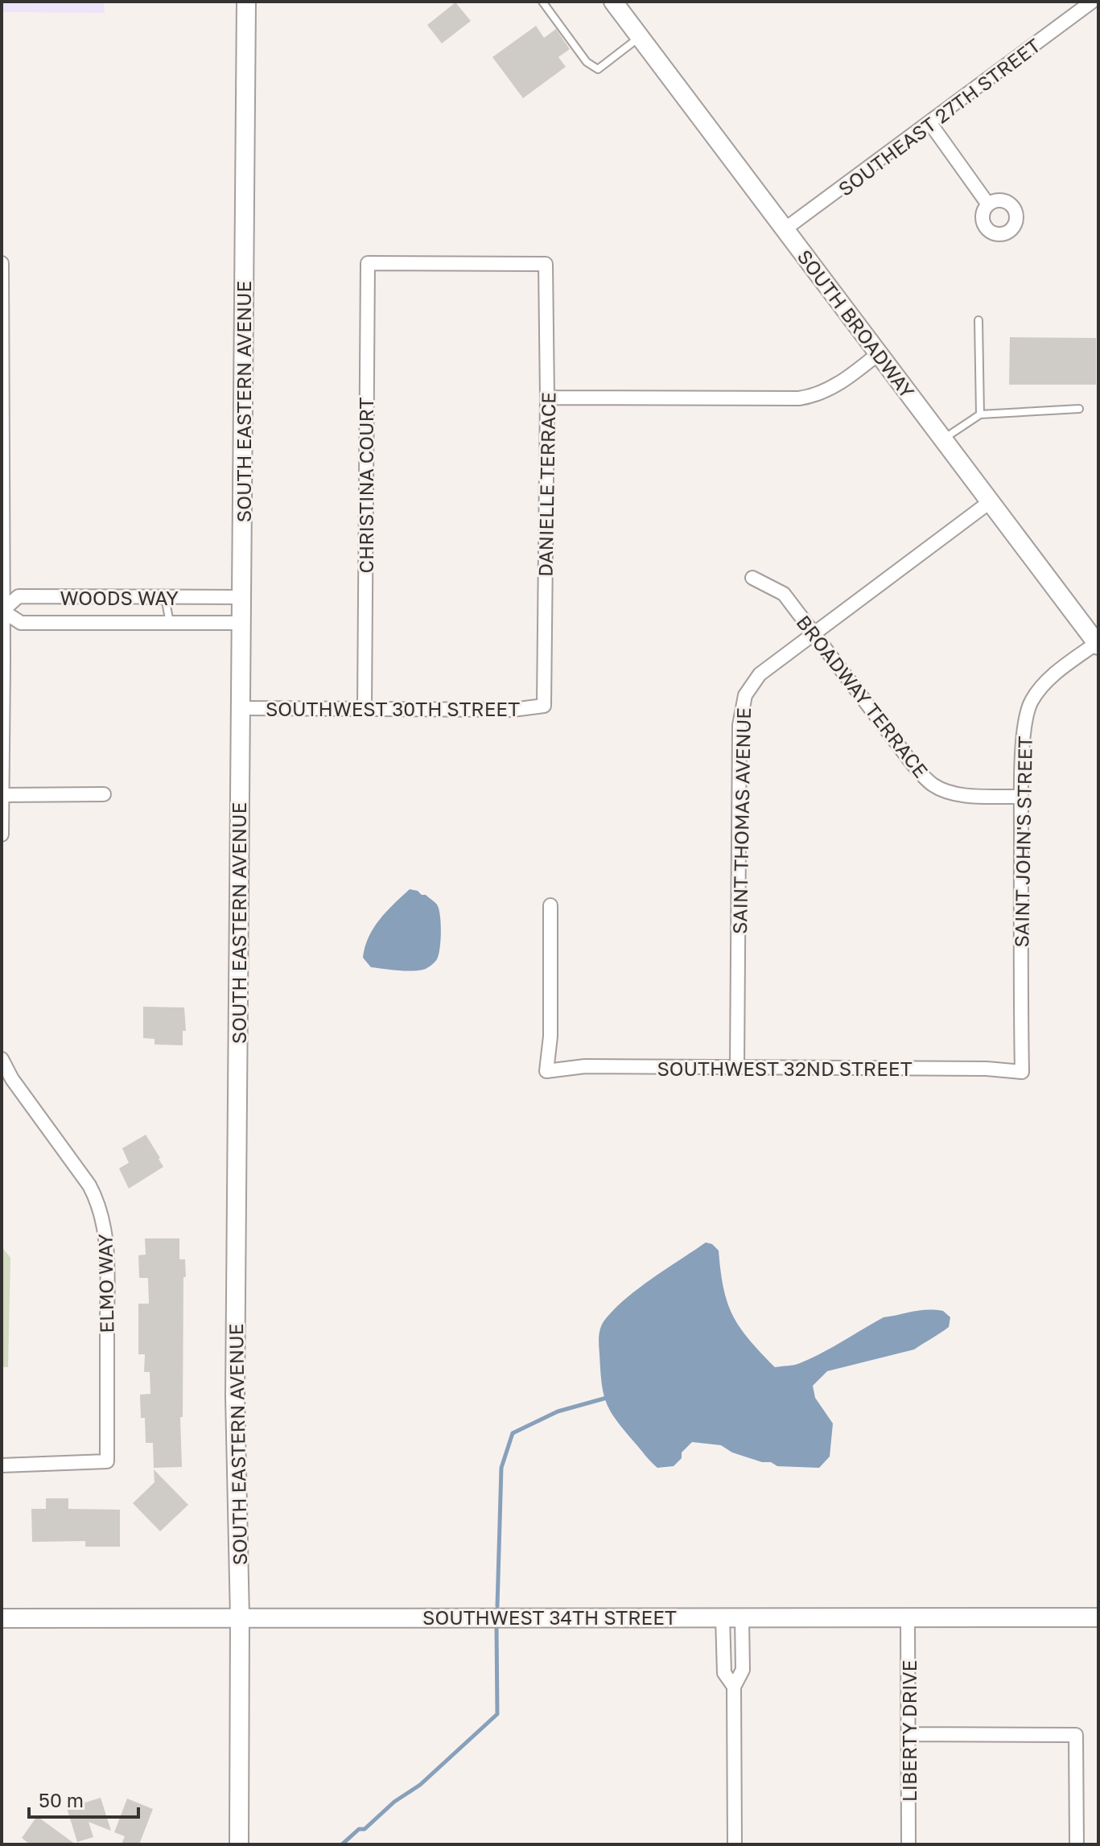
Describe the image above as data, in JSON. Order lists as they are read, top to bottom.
{
  "streets": {
    "street": [
      "SOUTHEAST 27TH STREET",
      "SOUTH BROADWAY",
      "SOUTH EASTERN AVENUE",
      "DANIELLE TERRACE",
      "CHRISTINA COURT",
      "WOODS WAY",
      "BROADWAY TERRACE",
      "SOUTHWEST 30TH STREET",
      "SAINT THOMAS AVENUE",
      "SAINT JOHN'S STREET",
      "SOUTHWEST 32ND STREET",
      "ELMO WAY",
      "SOUTHWEST 34TH STREET",
      "LIBERTY DRIVE"
    ]
  },
  "crossings": [
    ["SOUTHEAST 27TH STREET", "SOUTH BROADWAY"],
    ["SOUTH BROADWAY", "SAINT THOMAS AVENUE"],
    ["SOUTH BROADWAY", "SAINT JOHN'S STREET"],
    ["SOUTH EASTERN AVENUE", "WOODS WAY"],
    ["SOUTH EASTERN AVENUE", "SOUTHWEST 30TH STREET"],
    ["SOUTH EASTERN AVENUE", "SOUTHWEST 34TH STREET"],
    ["DANIELLE TERRACE", "CHRISTINA COURT"],
    ["DANIELLE TERRACE", "SOUTHWEST 30TH STREET"],
    ["CHRISTINA COURT", "SOUTHWEST 30TH STREET"],
    ["BROADWAY TERRACE", "SAINT THOMAS AVENUE"],
    ["BROADWAY TERRACE", "SAINT JOHN'S STREET"],
    ["SAINT THOMAS AVENUE", "SOUTHWEST 32ND STREET"],
    ["SAINT JOHN'S STREET", "SOUTHWEST 32ND STREET"],
    ["SOUTHWEST 34TH STREET", "LIBERTY DRIVE"]
  ],
  "scale_bar": "50 m"
}
